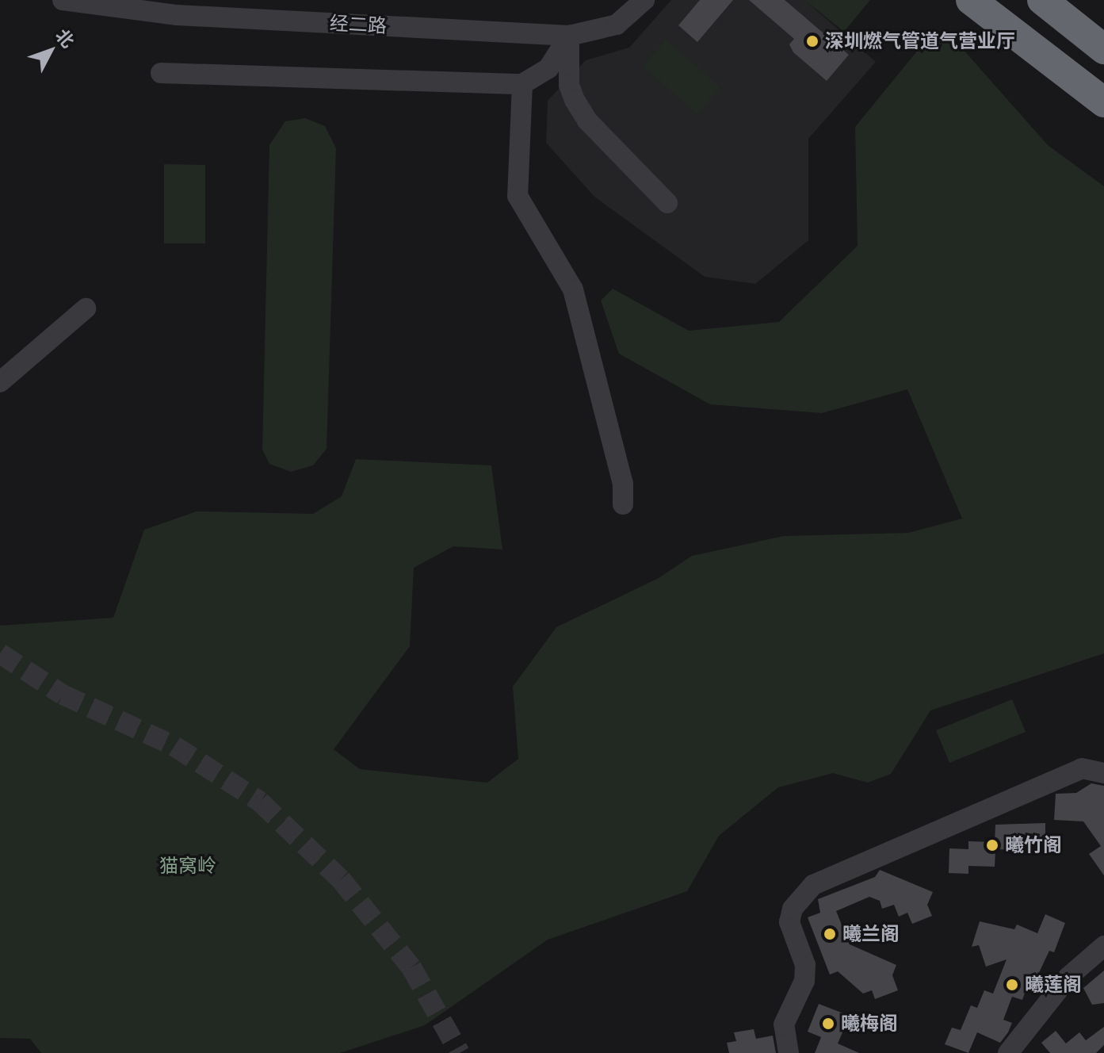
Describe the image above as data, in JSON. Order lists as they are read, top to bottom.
{
  "streets": {
    "street": ["经二路"]
  },
  "parks": ["猫窝岭"],
  "places": [
    "深圳燃气管道气营业厅",
    "曦竹阁",
    "曦兰阁",
    "曦莲阁",
    "曦梅阁"
  ],
  "north": "top right"
}
